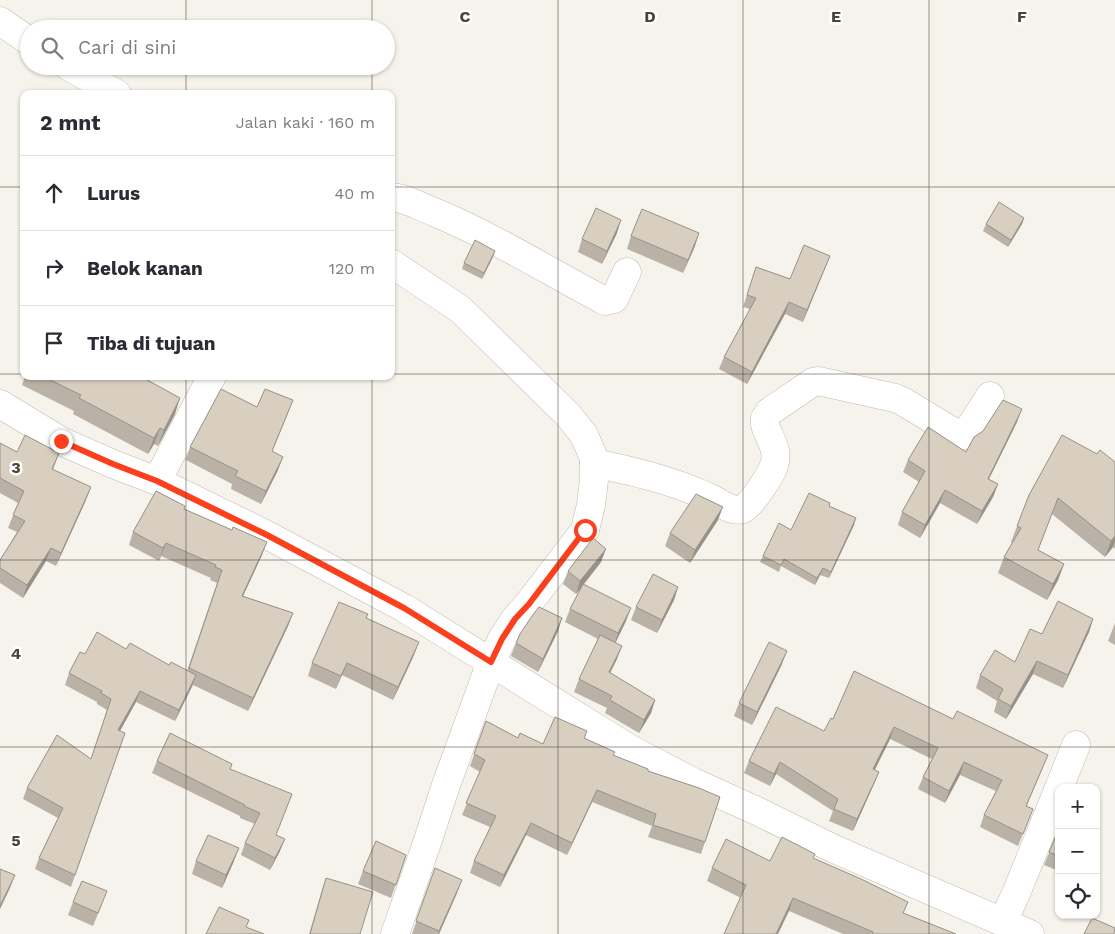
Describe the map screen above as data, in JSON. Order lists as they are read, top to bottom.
{
  "page": {
    "search": "Cari di sini",
    "heading": ["2 mnt", "Jalan kaki · 160 m"],
    "list": [
      ["Lurus", "40 m"],
      ["Belok kanan", "120 m"],
      "Tiba di tujuan"
    ],
    "map_buttons": ["+", "−"]
  },
  "grid": {
    "columns": [
      "C",
      "D",
      "E",
      "F"
    ],
    "rows": ["3", "4", "5"]
  }
}
